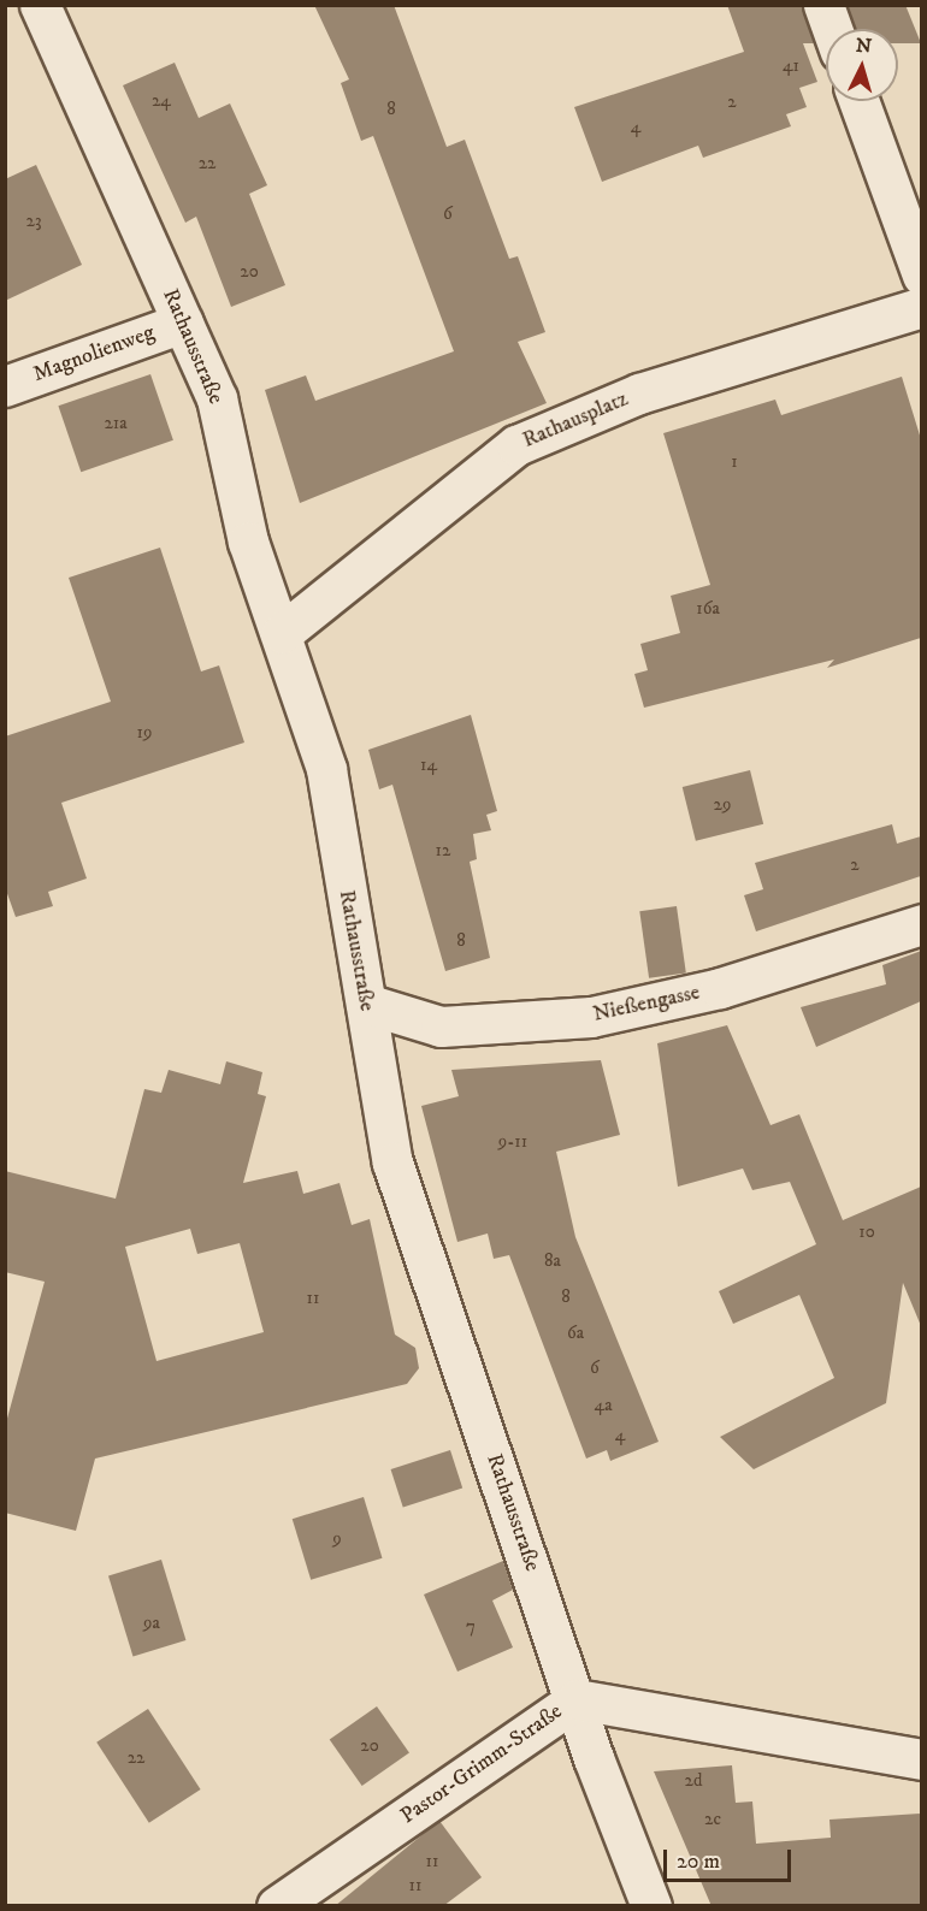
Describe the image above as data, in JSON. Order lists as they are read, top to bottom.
{
  "streets": {
    "street": [
      "Rathausstraße",
      "Magnolienweg",
      "Rathausplatz",
      "Nießengasse",
      "Pastor-Grimm-Straße"
    ]
  },
  "crossings": [
    ["Rathausstraße", "Magnolienweg"],
    ["Rathausstraße", "Rathausplatz"],
    ["Rathausstraße", "Nießengasse"],
    ["Rathausstraße", "Pastor-Grimm-Straße"]
  ],
  "house_numbers": [
    "41",
    "24",
    "2",
    "8",
    "4",
    "22",
    "6",
    "23",
    "20",
    "21a",
    "1",
    "16a",
    "19",
    "14",
    "29",
    "12",
    "2",
    "8",
    "9-11",
    "10",
    "8a",
    "8",
    "11",
    "6a",
    "6",
    "4a",
    "4",
    "9",
    "9a",
    "7",
    "20",
    "22",
    "2d",
    "2c",
    "11",
    "11"
  ],
  "scale_bar": "20 m",
  "north": "top"
}
